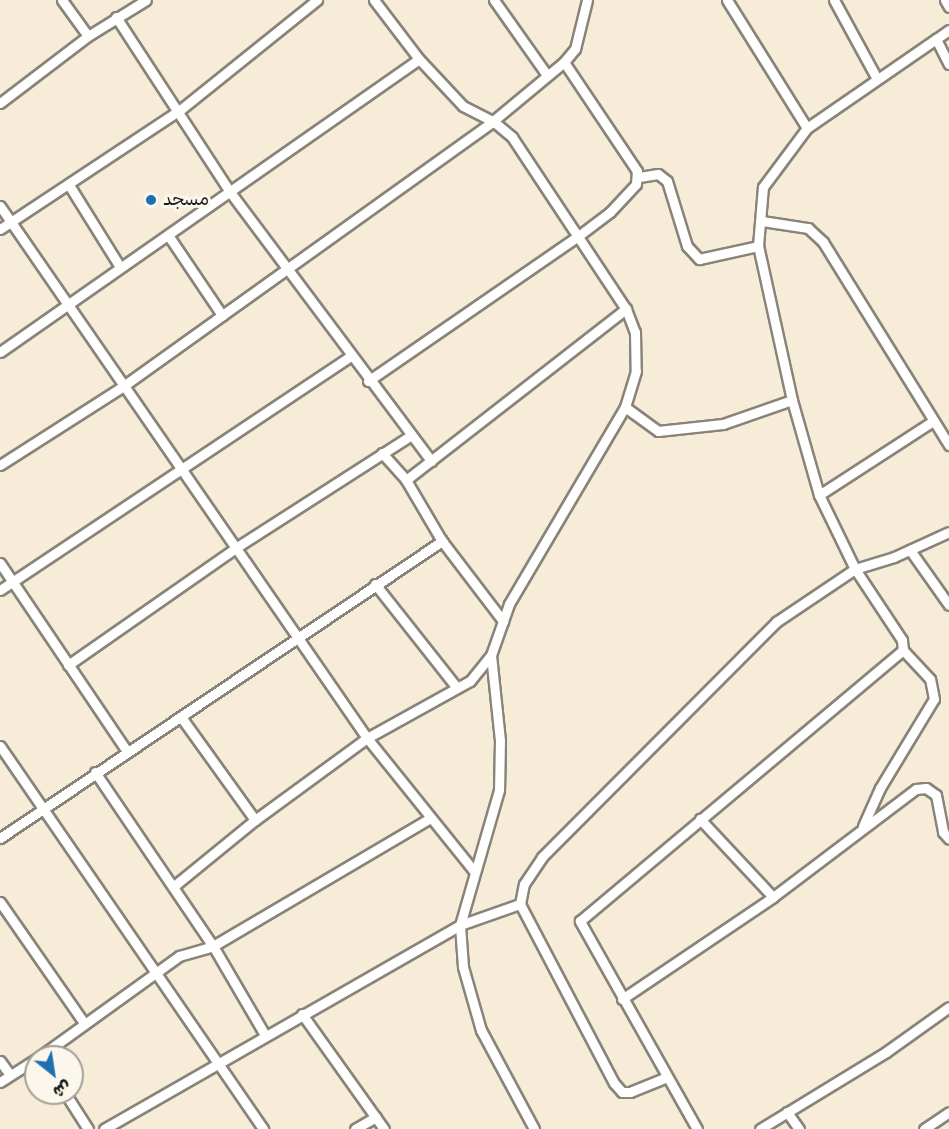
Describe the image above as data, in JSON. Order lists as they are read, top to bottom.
{
  "places": ["مسجد"],
  "north": "bottom right"
}
